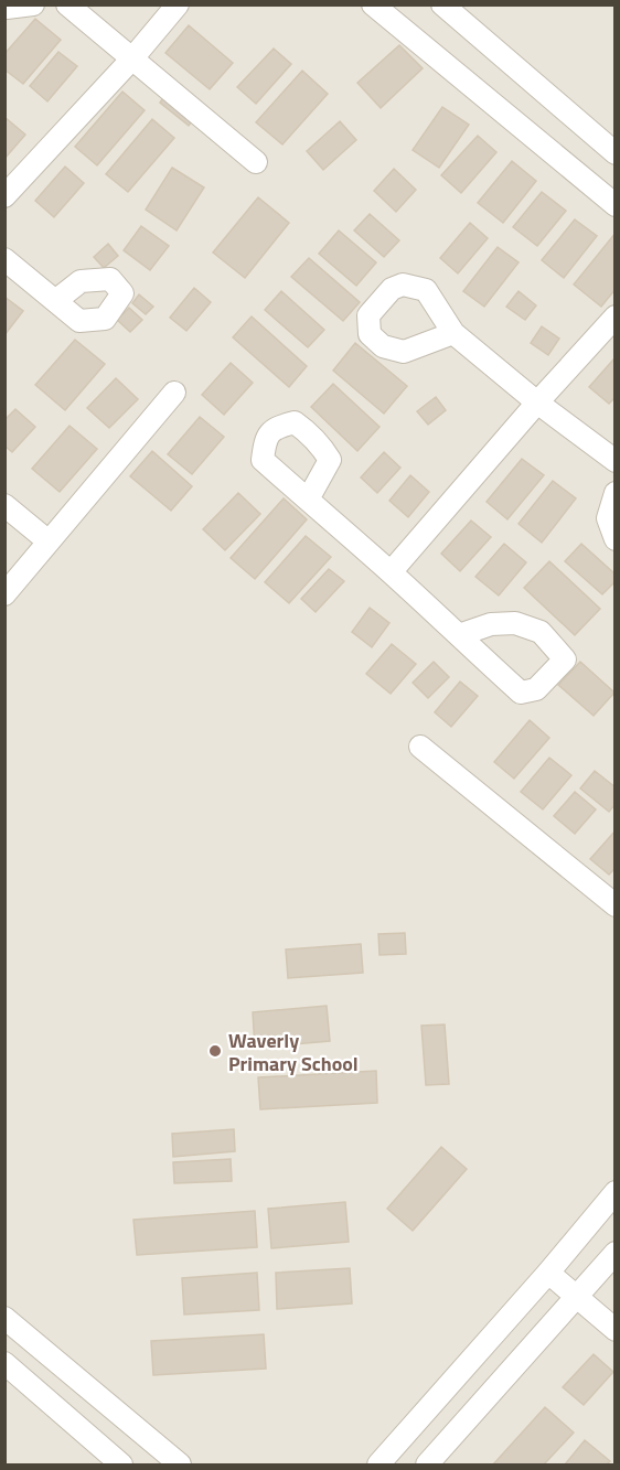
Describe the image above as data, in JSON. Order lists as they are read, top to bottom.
{
  "places": ["Waverly Primary School"]
}
